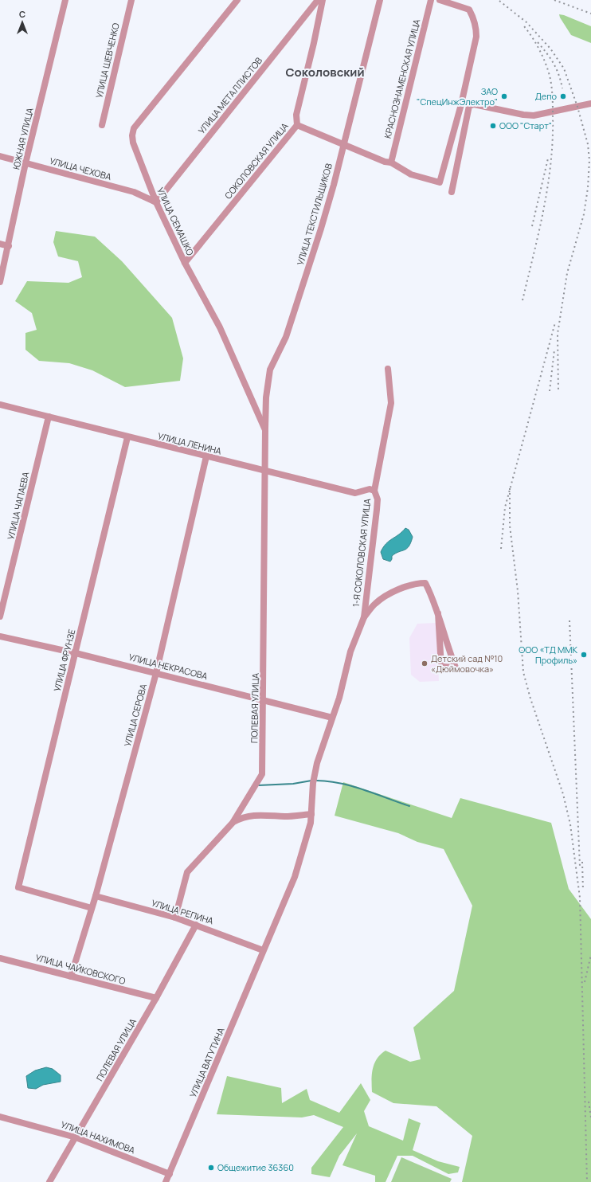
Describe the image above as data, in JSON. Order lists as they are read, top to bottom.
{
  "streets": {
    "street": [
      "УЛИЦА ШЕВЧЕНКО",
      "КРАСНОЗНАМЕНСКАЯ УЛИЦА",
      "УЛИЦА МЕТАЛЛИСТОВ",
      "ЮЖНАЯ УЛИЦА",
      "СОКОЛОВСКАЯ УЛИЦА",
      "УЛИЦА ЧЕХОВА",
      "УЛИЦА ТЕКСТИЛЬЩИКОВ",
      "УЛИЦА СЕМАШКО",
      "УЛИЦА ЛЕНИНА",
      "УЛИЦА ЧАПАЕВА",
      "1-Я СОКОЛОВСКАЯ УЛИЦА",
      "УЛИЦА ФРУНЗЕ",
      "УЛИЦА НЕКРАСОВА",
      "ПОЛЕВАЯ УЛИЦА",
      "УЛИЦА СЕРОВА",
      "УЛИЦА РЕПИНА",
      "УЛИЦА ЧАЙКОВСКОГО",
      "УЛИЦА ВАТУТИНА",
      "УЛИЦА НАХИМОВА"
    ]
  },
  "crossings": [
    ["УЛИЦА МЕТАЛЛИСТОВ", "УЛИЦА ЧЕХОВА"],
    ["УЛИЦА МЕТАЛЛИСТОВ", "УЛИЦА СЕМАШКО"],
    ["ЮЖНАЯ УЛИЦА", "УЛИЦА ЧЕХОВА"],
    ["СОКОЛОВСКАЯ УЛИЦА", "УЛИЦА СЕМАШКО"],
    ["УЛИЦА ЧЕХОВА", "УЛИЦА СЕМАШКО"],
    ["УЛИЦА ТЕКСТИЛЬЩИКОВ", "УЛИЦА СЕМАШКО"],
    ["УЛИЦА СЕМАШКО", "УЛИЦА ЛЕНИНА"],
    ["УЛИЦА СЕМАШКО", "ПОЛЕВАЯ УЛИЦА"],
    ["УЛИЦА ЛЕНИНА", "УЛИЦА ЧАПАЕВА"],
    ["УЛИЦА ЛЕНИНА", "1-Я СОКОЛОВСКАЯ УЛИЦА"],
    ["УЛИЦА ЛЕНИНА", "УЛИЦА ФРУНЗЕ"],
    ["УЛИЦА ЛЕНИНА", "ПОЛЕВАЯ УЛИЦА"],
    ["УЛИЦА ЛЕНИНА", "УЛИЦА СЕРОВА"],
    ["1-Я СОКОЛОВСКАЯ УЛИЦА", "УЛИЦА НЕКРАСОВА"],
    ["1-Я СОКОЛОВСКАЯ УЛИЦА", "УЛИЦА ВАТУТИНА"],
    ["УЛИЦА ФРУНЗЕ", "УЛИЦА НЕКРАСОВА"],
    ["УЛИЦА ФРУНЗЕ", "УЛИЦА СЕРОВА"],
    ["УЛИЦА НЕКРАСОВА", "ПОЛЕВАЯ УЛИЦА"],
    ["УЛИЦА НЕКРАСОВА", "УЛИЦА СЕРОВА"],
    ["ПОЛЕВАЯ УЛИЦА", "УЛИЦА РЕПИНА"],
    ["ПОЛЕВАЯ УЛИЦА", "УЛИЦА ЧАЙКОВСКОГО"],
    ["ПОЛЕВАЯ УЛИЦА", "УЛИЦА НАХИМОВА"],
    ["УЛИЦА СЕРОВА", "УЛИЦА РЕПИНА"],
    ["УЛИЦА СЕРОВА", "УЛИЦА ЧАЙКОВСКОГО"],
    ["УЛИЦА РЕПИНА", "УЛИЦА ВАТУТИНА"],
    ["УЛИЦА ВАТУТИНА", "УЛИЦА НАХИМОВА"]
  ],
  "districts": ["Соколовский"],
  "places": [
    "ЗАО \"СпецИнжЭлектро\"",
    "Депо",
    "ООО \"Старт\"",
    "ООО «ТД ММК Профиль»",
    "Детский сад №10 «Дюймовочка»",
    "Общежитие 36360"
  ],
  "north": "top"
}
